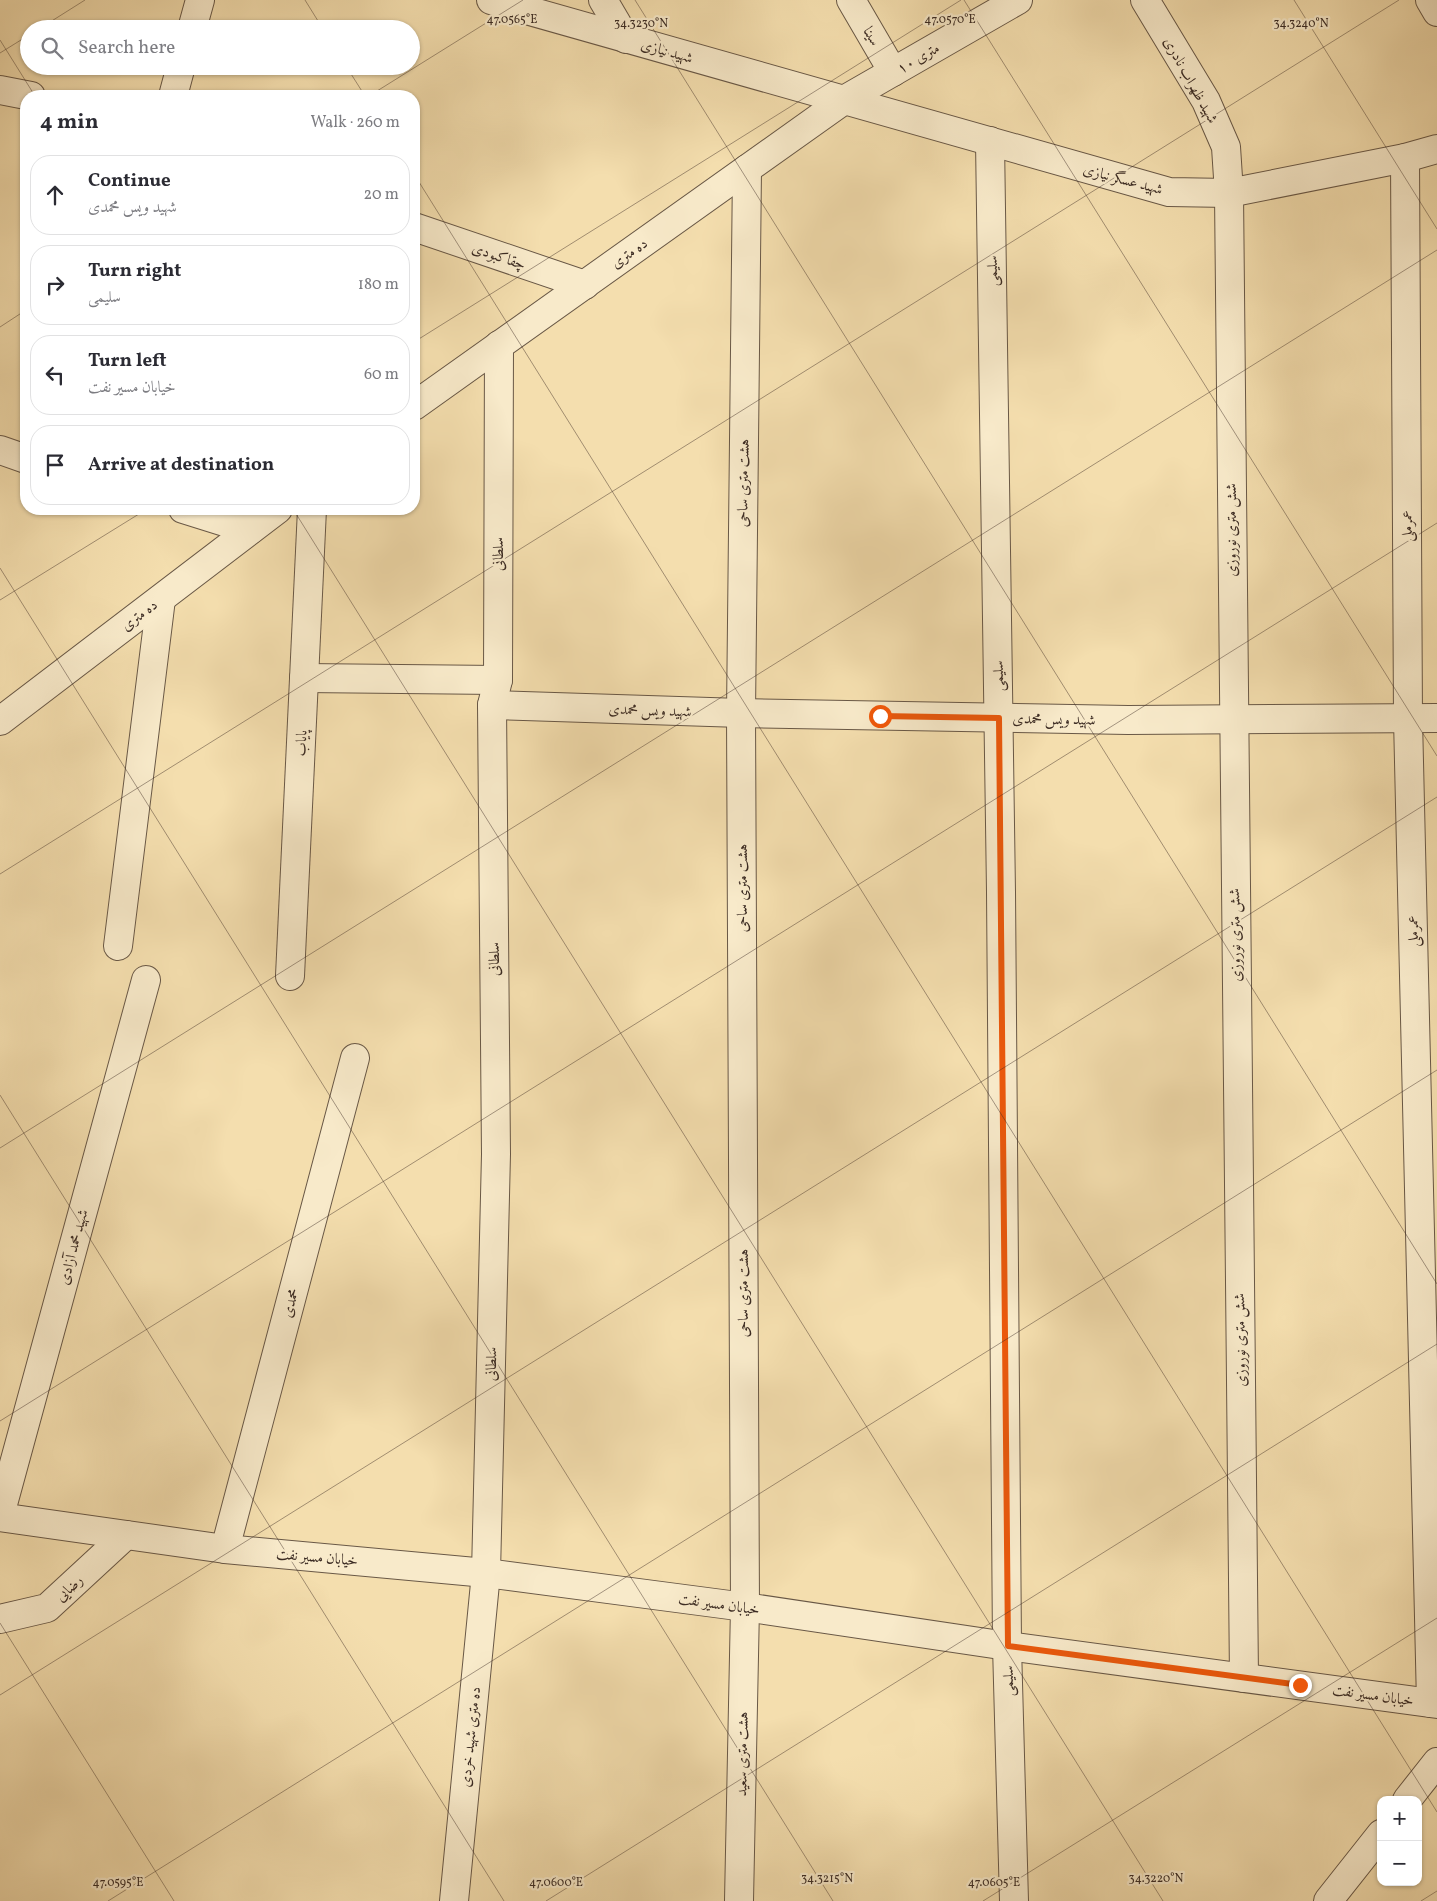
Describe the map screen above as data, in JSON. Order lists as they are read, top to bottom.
{
  "streets": {
    "street": [
      "سینا",
      "شهید نیازی",
      "۱۰ متری",
      "شهید ظهراب نادری",
      "شهید عسگر نیازی",
      "ده متری",
      "چقاکبودی",
      "سلیمی",
      "هشت متری ساحی",
      "عمرملی",
      "شش متری نوروزی",
      "سلطانی",
      "شهید ویس محمدی",
      "پایاب",
      "شهید محمد آزادی",
      "محمدی",
      "خیابان مسیر نفت",
      "رضایی",
      "ده متری شهید خردی",
      "هشت متری سعید"
    ]
  },
  "crossings": [
    ["سینا", "۱۰ متری"],
    ["شهید نیازی", "۱۰ متری"],
    ["شهید نیازی", "شهید عسگر نیازی"],
    ["شهید نیازی", "ده متری"],
    ["۱۰ متری", "شهید عسگر نیازی"],
    ["۱۰ متری", "ده متری"],
    ["شهید ظهراب نادری", "شهید عسگر نیازی"],
    ["شهید ظهراب نادری", "شش متری نوروزی"],
    ["شهید عسگر نیازی", "ده متری"],
    ["شهید عسگر نیازی", "سلیمی"],
    ["شهید عسگر نیازی", "عمرملی"],
    ["شهید عسگر نیازی", "شش متری نوروزی"],
    ["ده متری", "چقاکبودی"],
    ["ده متری", "هشت متری ساحی"],
    ["ده متری", "سلطانی"],
    ["سلیمی", "شهید ویس محمدی"],
    ["سلیمی", "خیابان مسیر نفت"],
    ["هشت متری ساحی", "شهید ویس محمدی"],
    ["هشت متری ساحی", "خیابان مسیر نفت"],
    ["هشت متری ساحی", "هشت متری سعید"],
    ["عمرملی", "شهید ویس محمدی"],
    ["عمرملی", "خیابان مسیر نفت"],
    ["شش متری نوروزی", "شهید ویس محمدی"],
    ["شش متری نوروزی", "خیابان مسیر نفت"],
    ["سلطانی", "شهید ویس محمدی"],
    ["سلطانی", "خیابان مسیر نفت"],
    ["سلطانی", "ده متری شهید خردی"],
    ["شهید ویس محمدی", "پایاب"],
    ["شهید محمد آزادی", "خیابان مسیر نفت"],
    ["محمدی", "خیابان مسیر نفت"],
    ["خیابان مسیر نفت", "رضایی"],
    ["خیابان مسیر نفت", "ده متری شهید خردی"],
    ["خیابان مسیر نفت", "هشت متری سعید"]
  ],
  "page": {
    "search": "Search here",
    "heading": ["4 min", "Walk · 260 m"],
    "list": [
      ["Continue", "شهید ویس محمدی", "20 m"],
      ["Turn right", "سلیمی", "180 m"],
      ["Turn left", "خیابان مسیر نفت", "60 m"],
      "Arrive at destination"
    ],
    "map_buttons": ["+", "−"]
  },
  "coordinates": [
    "47.0565°E",
    "47.0570°E",
    "34.3240°N",
    "34.3230°N",
    "34.3215°N",
    "34.3220°N",
    "47.0595°E",
    "47.0600°E",
    "47.0605°E"
  ]
}
